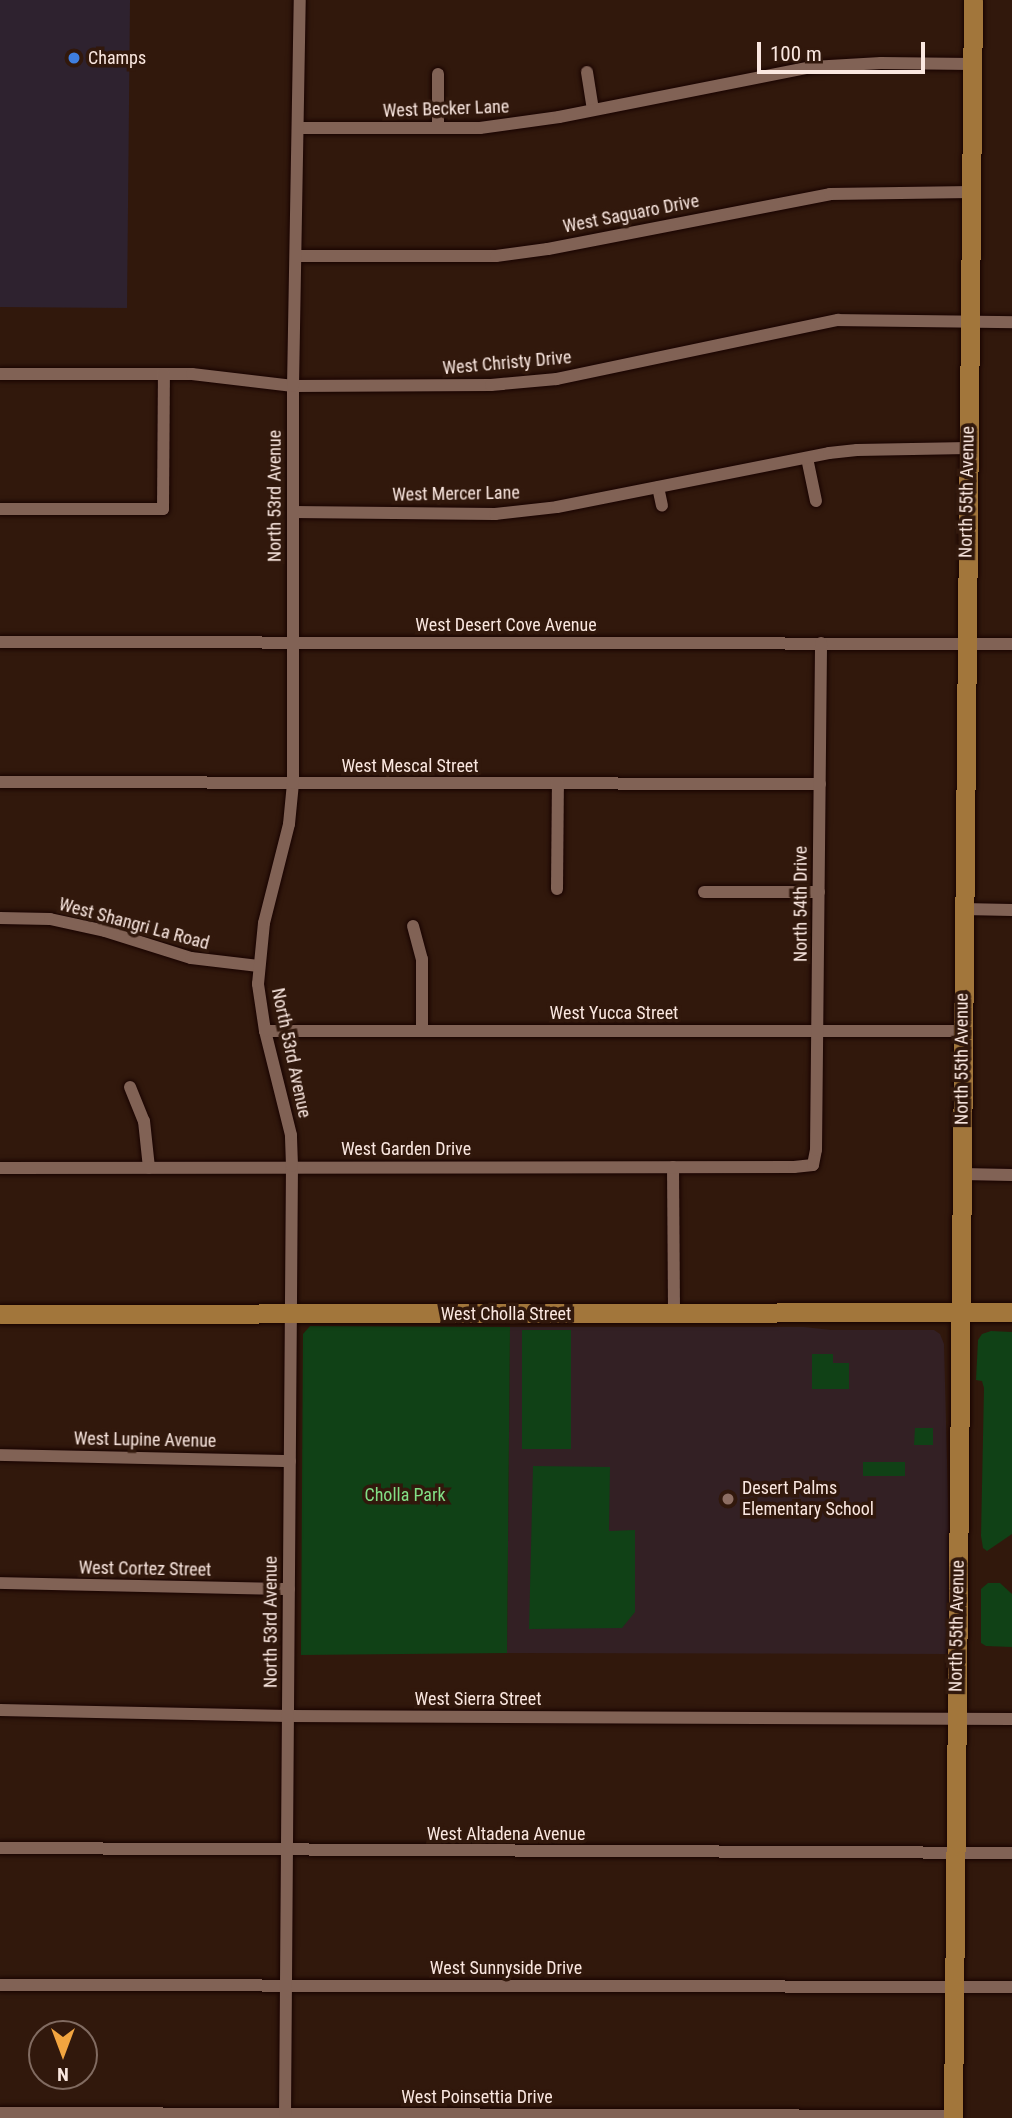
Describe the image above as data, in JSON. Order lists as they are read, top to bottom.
{
  "streets": {
    "street": [
      "West Becker Lane",
      "West Saguaro Drive",
      "West Christy Drive",
      "North 55th Avenue",
      "West Mercer Lane",
      "North 53rd Avenue",
      "West Desert Cove Avenue",
      "West Mescal Street",
      "North 54th Drive",
      "West Shangri La Road",
      "West Yucca Street",
      "West Garden Drive",
      "West Cholla Street",
      "West Lupine Avenue",
      "West Cortez Street",
      "West Sierra Street",
      "West Altadena Avenue",
      "West Sunnyside Drive",
      "West Poinsettia Drive"
    ]
  },
  "crossings": [
    ["West Becker Lane", "North 55th Avenue"],
    ["West Becker Lane", "North 53rd Avenue"],
    ["West Saguaro Drive", "North 55th Avenue"],
    ["West Saguaro Drive", "North 53rd Avenue"],
    ["West Christy Drive", "North 55th Avenue"],
    ["West Christy Drive", "North 53rd Avenue"],
    ["North 55th Avenue", "West Mercer Lane"],
    ["North 55th Avenue", "West Desert Cove Avenue"],
    ["North 55th Avenue", "West Yucca Street"],
    ["North 55th Avenue", "West Cholla Street"],
    ["North 55th Avenue", "West Sierra Street"],
    ["North 55th Avenue", "West Altadena Avenue"],
    ["North 55th Avenue", "West Sunnyside Drive"],
    ["North 55th Avenue", "West Poinsettia Drive"],
    ["West Mercer Lane", "North 53rd Avenue"],
    ["North 53rd Avenue", "West Desert Cove Avenue"],
    ["North 53rd Avenue", "West Mescal Street"],
    ["North 53rd Avenue", "West Shangri La Road"],
    ["North 53rd Avenue", "West Yucca Street"],
    ["North 53rd Avenue", "West Garden Drive"],
    ["North 53rd Avenue", "West Cholla Street"],
    ["North 53rd Avenue", "West Lupine Avenue"],
    ["North 53rd Avenue", "West Cortez Street"],
    ["North 53rd Avenue", "West Sierra Street"],
    ["North 53rd Avenue", "West Altadena Avenue"],
    ["North 53rd Avenue", "West Sunnyside Drive"],
    ["North 53rd Avenue", "West Poinsettia Drive"],
    ["West Desert Cove Avenue", "North 54th Drive"],
    ["West Mescal Street", "North 54th Drive"],
    ["North 54th Drive", "West Yucca Street"],
    ["North 54th Drive", "West Garden Drive"]
  ],
  "parks": ["Cholla Park"],
  "places": ["Champs", "Desert Palms Elementary School"],
  "scale_bar": "100 m",
  "north": "bottom"
}
